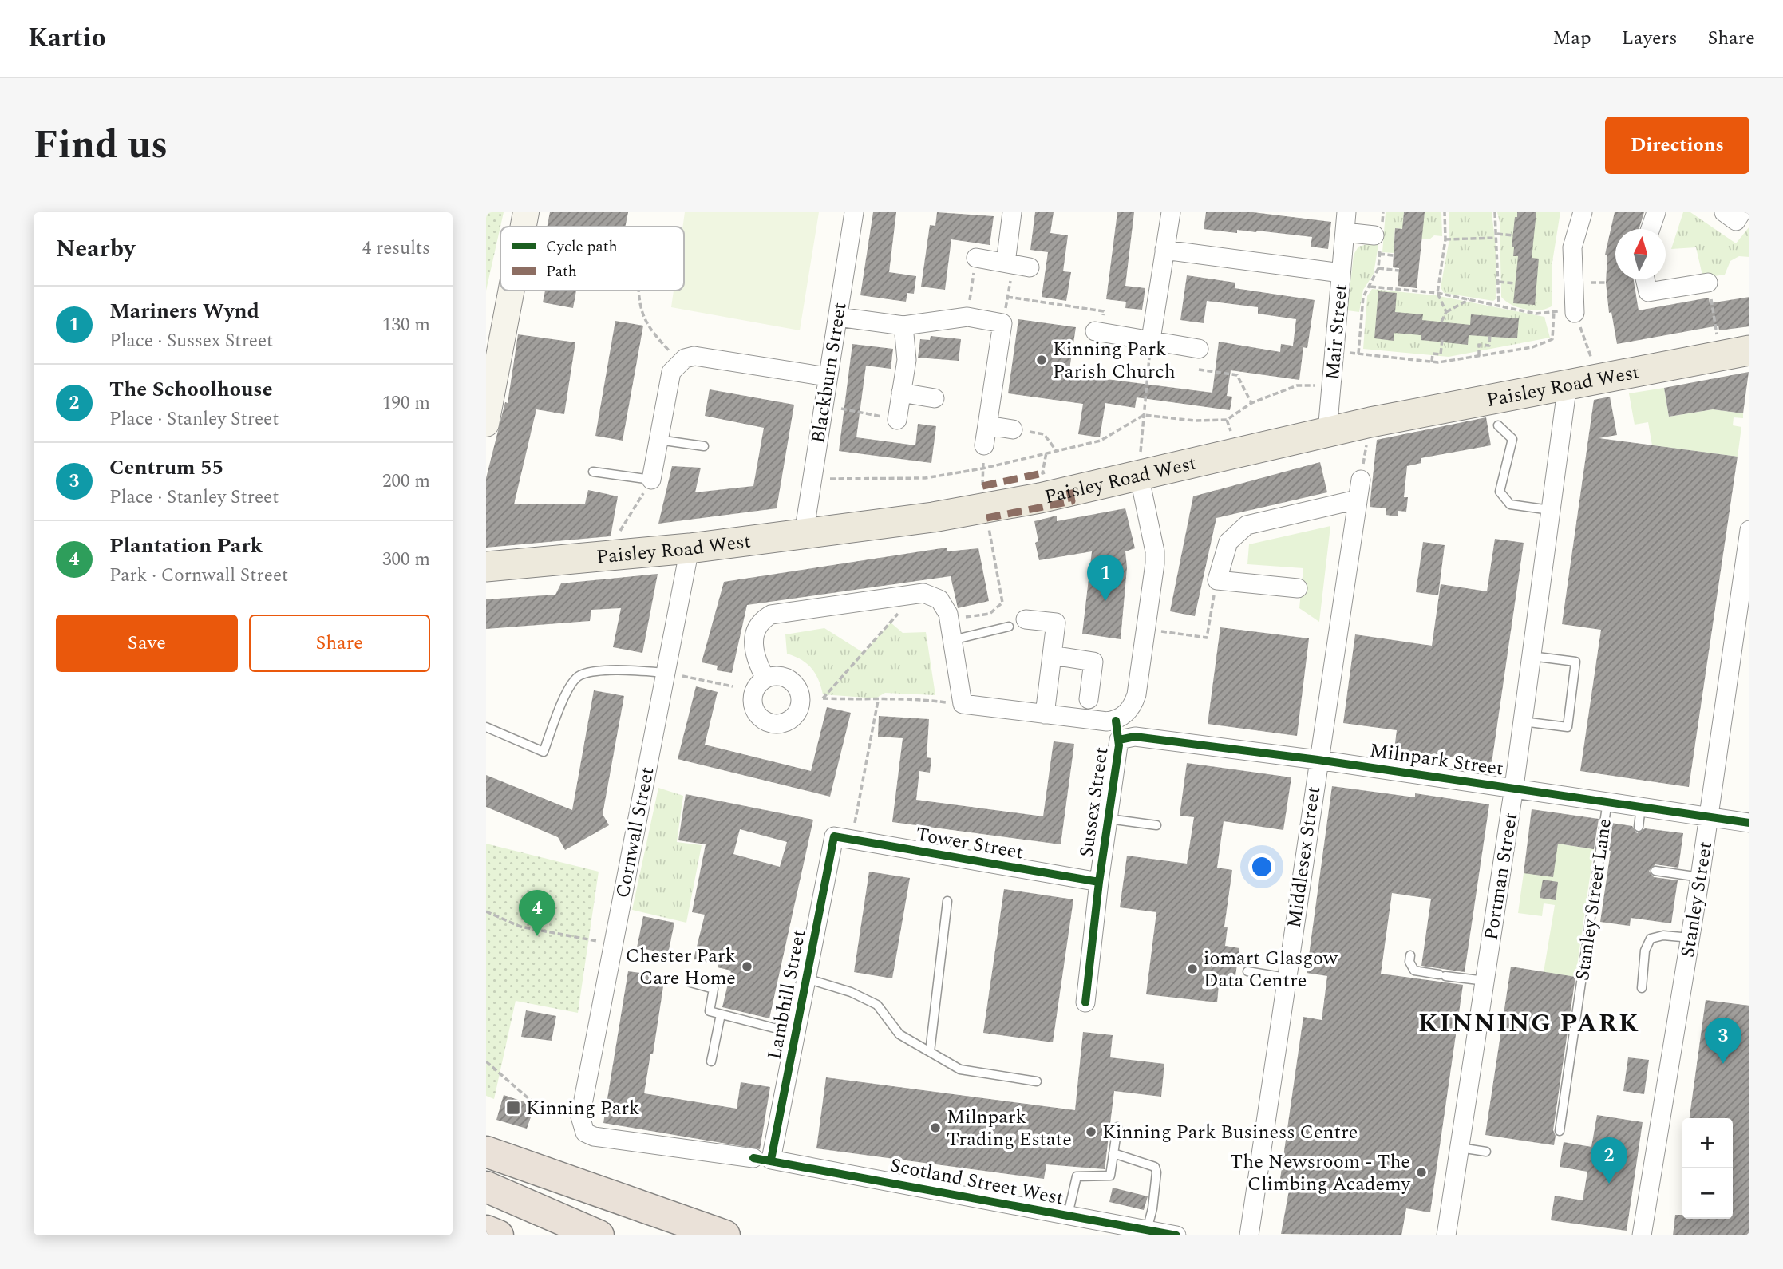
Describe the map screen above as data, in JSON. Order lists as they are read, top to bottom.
{
  "streets": {
    "main road": ["Paisley Road West"],
    "street": [
      "Mair Street",
      "Blackburn Street",
      "Milnpark Street",
      "Sussex Street",
      "Cornwall Street",
      "Tower Street",
      "Middlesex Street",
      "Portman Street",
      "Stanley Street",
      "Lambhill Street",
      "Scotland Street West"
    ],
    "lane": ["Stanley Street Lane"]
  },
  "crossings": [
    ["Mair Street", "Paisley Road West"],
    ["Blackburn Street", "Paisley Road West"],
    ["Paisley Road West", "Sussex Street"],
    ["Paisley Road West", "Cornwall Street"],
    ["Paisley Road West", "Portman Street"],
    ["Milnpark Street", "Sussex Street"],
    ["Milnpark Street", "Middlesex Street"],
    ["Milnpark Street", "Portman Street"],
    ["Milnpark Street", "Stanley Street Lane"],
    ["Milnpark Street", "Stanley Street"],
    ["Sussex Street", "Tower Street"],
    ["Cornwall Street", "Scotland Street West"],
    ["Tower Street", "Lambhill Street"],
    ["Lambhill Street", "Scotland Street West"]
  ],
  "districts": ["KINNING PARK"],
  "places": {
    "other": [
      "Kinning Park Parish Church",
      "Chester Park Care Home",
      "iomart Glasgow Data Centre",
      "Milnpark Trading Estate",
      "Kinning Park Business Centre",
      "The Newsroom - The Climbing Academy"
    ],
    "transit": ["Kinning Park"]
  },
  "legend": ["Cycle path", "Path"],
  "north": "top",
  "page": {
    "header": "Kartio",
    "nav": ["Map", "Layers", "Share"],
    "title": "Find us",
    "buttons": [
      "Directions",
      ["Save", "Share"]
    ],
    "heading": ["Nearby", "4 results"],
    "list": [
      {
        "mark": "1",
        "name": "Mariners Wynd",
        "note": "Place · Sussex Street",
        "value": "130 m"
      },
      {
        "mark": "2",
        "name": "The Schoolhouse",
        "note": "Place · Stanley Street",
        "value": "190 m"
      },
      {
        "mark": "3",
        "name": "Centrum 55",
        "note": "Place · Stanley Street",
        "value": "200 m"
      },
      {
        "mark": "4",
        "name": "Plantation Park",
        "note": "Park · Cornwall Street",
        "value": "300 m"
      }
    ],
    "pins": [
      "1",
      "4",
      "3",
      "2"
    ],
    "map_buttons": ["+", "−"]
  }
}
